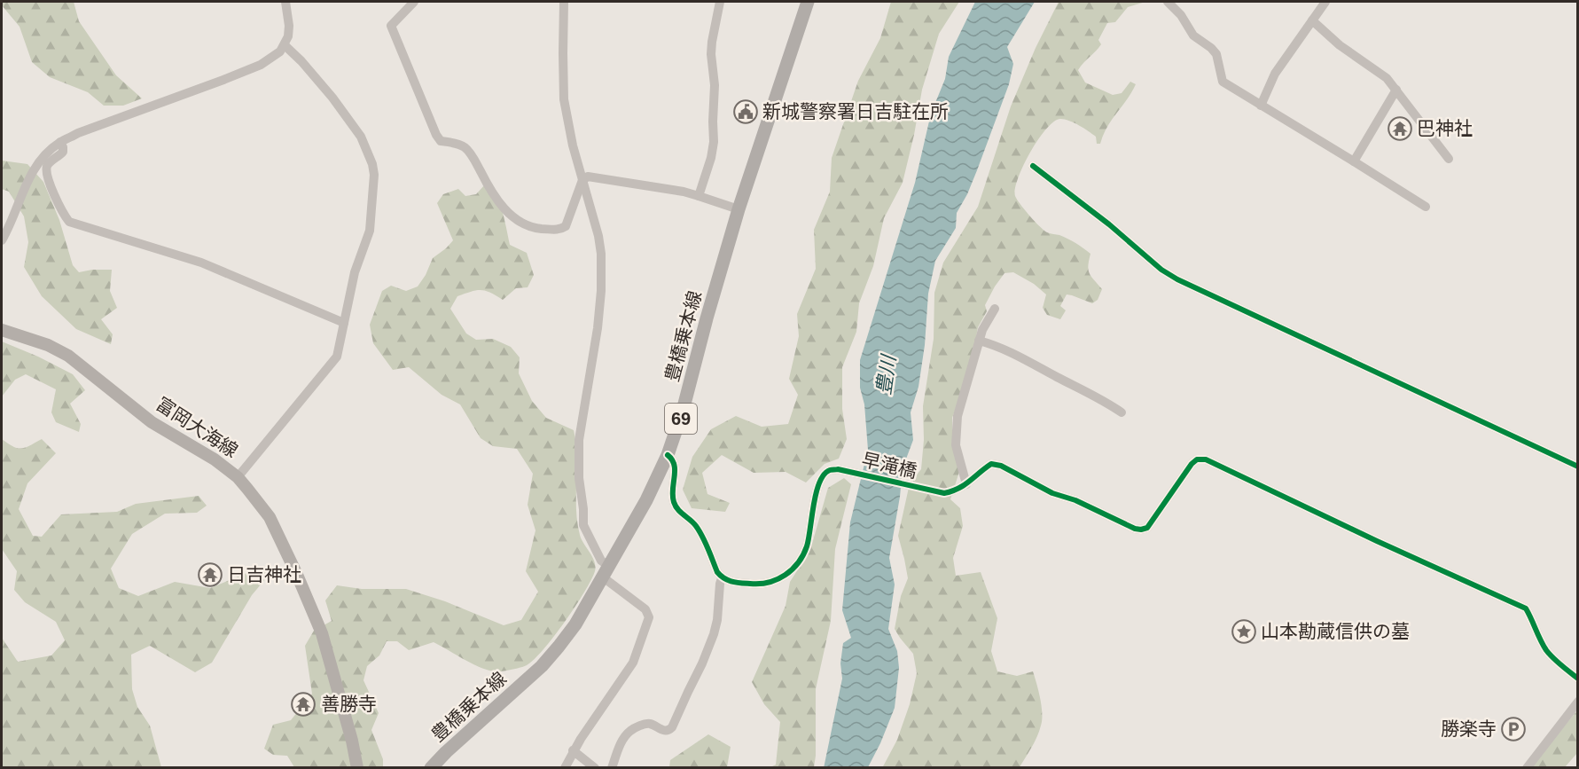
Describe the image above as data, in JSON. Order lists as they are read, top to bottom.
{
  "streets": {
    "main road": ["豊橋乗本線", "69", "富岡大海線"],
    "street": ["早滝橋"]
  },
  "water": ["豊川"],
  "places": {
    "public building": ["新城警察署日吉駐在所"],
    "temple": ["巴神社", "日吉神社", "善勝寺"],
    "place": ["山本勘蔵信供の墓"],
    "parking": ["勝楽寺"]
  }
}
